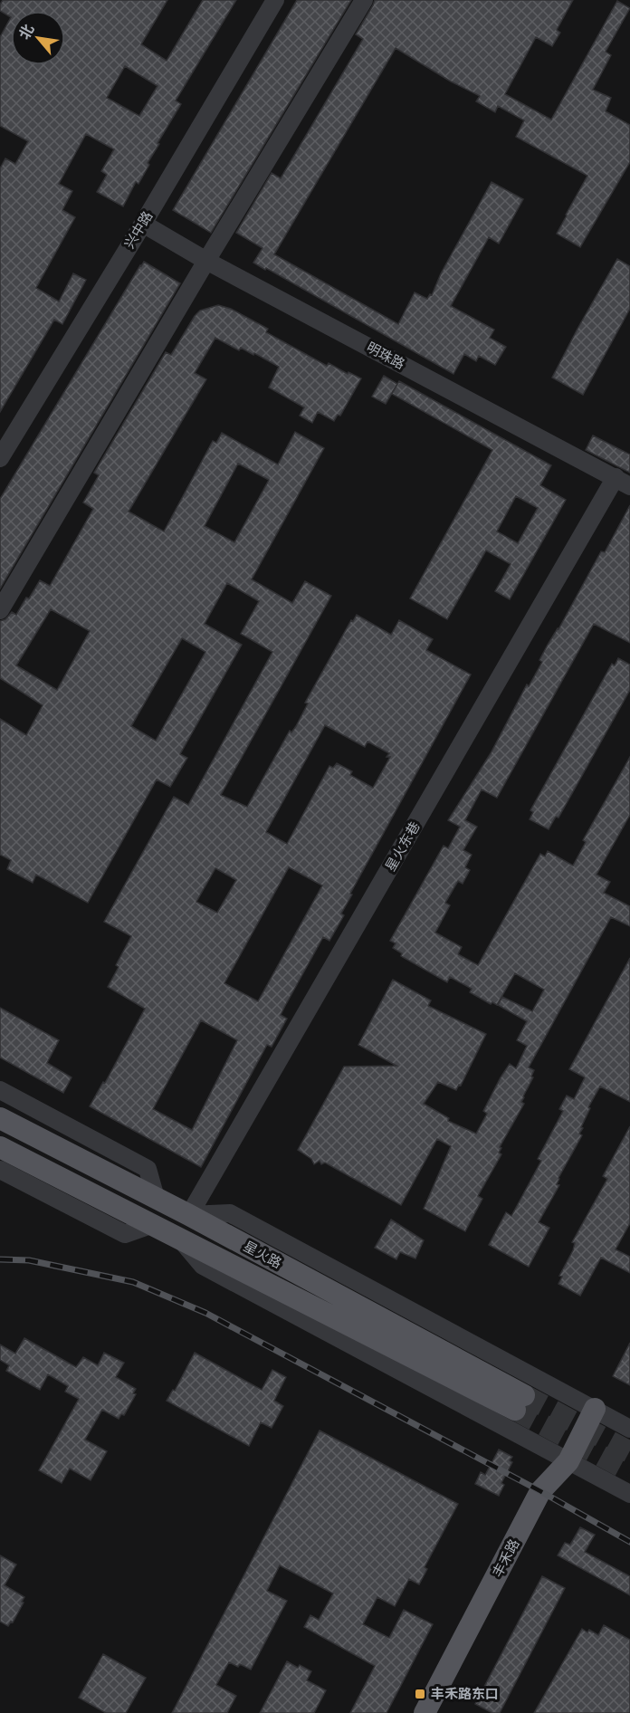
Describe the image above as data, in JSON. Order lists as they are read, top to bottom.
{
  "streets": {
    "main road": ["星火路", "丰禾路"],
    "street": ["兴中路", "明珠路", "星火东巷"]
  },
  "crossings": [
    ["兴中路", "明珠路"],
    ["明珠路", "星火东巷"],
    ["星火东巷", "星火路"]
  ],
  "places": {
    "transit": ["丰禾路东口"]
  },
  "north": "top left"
}
